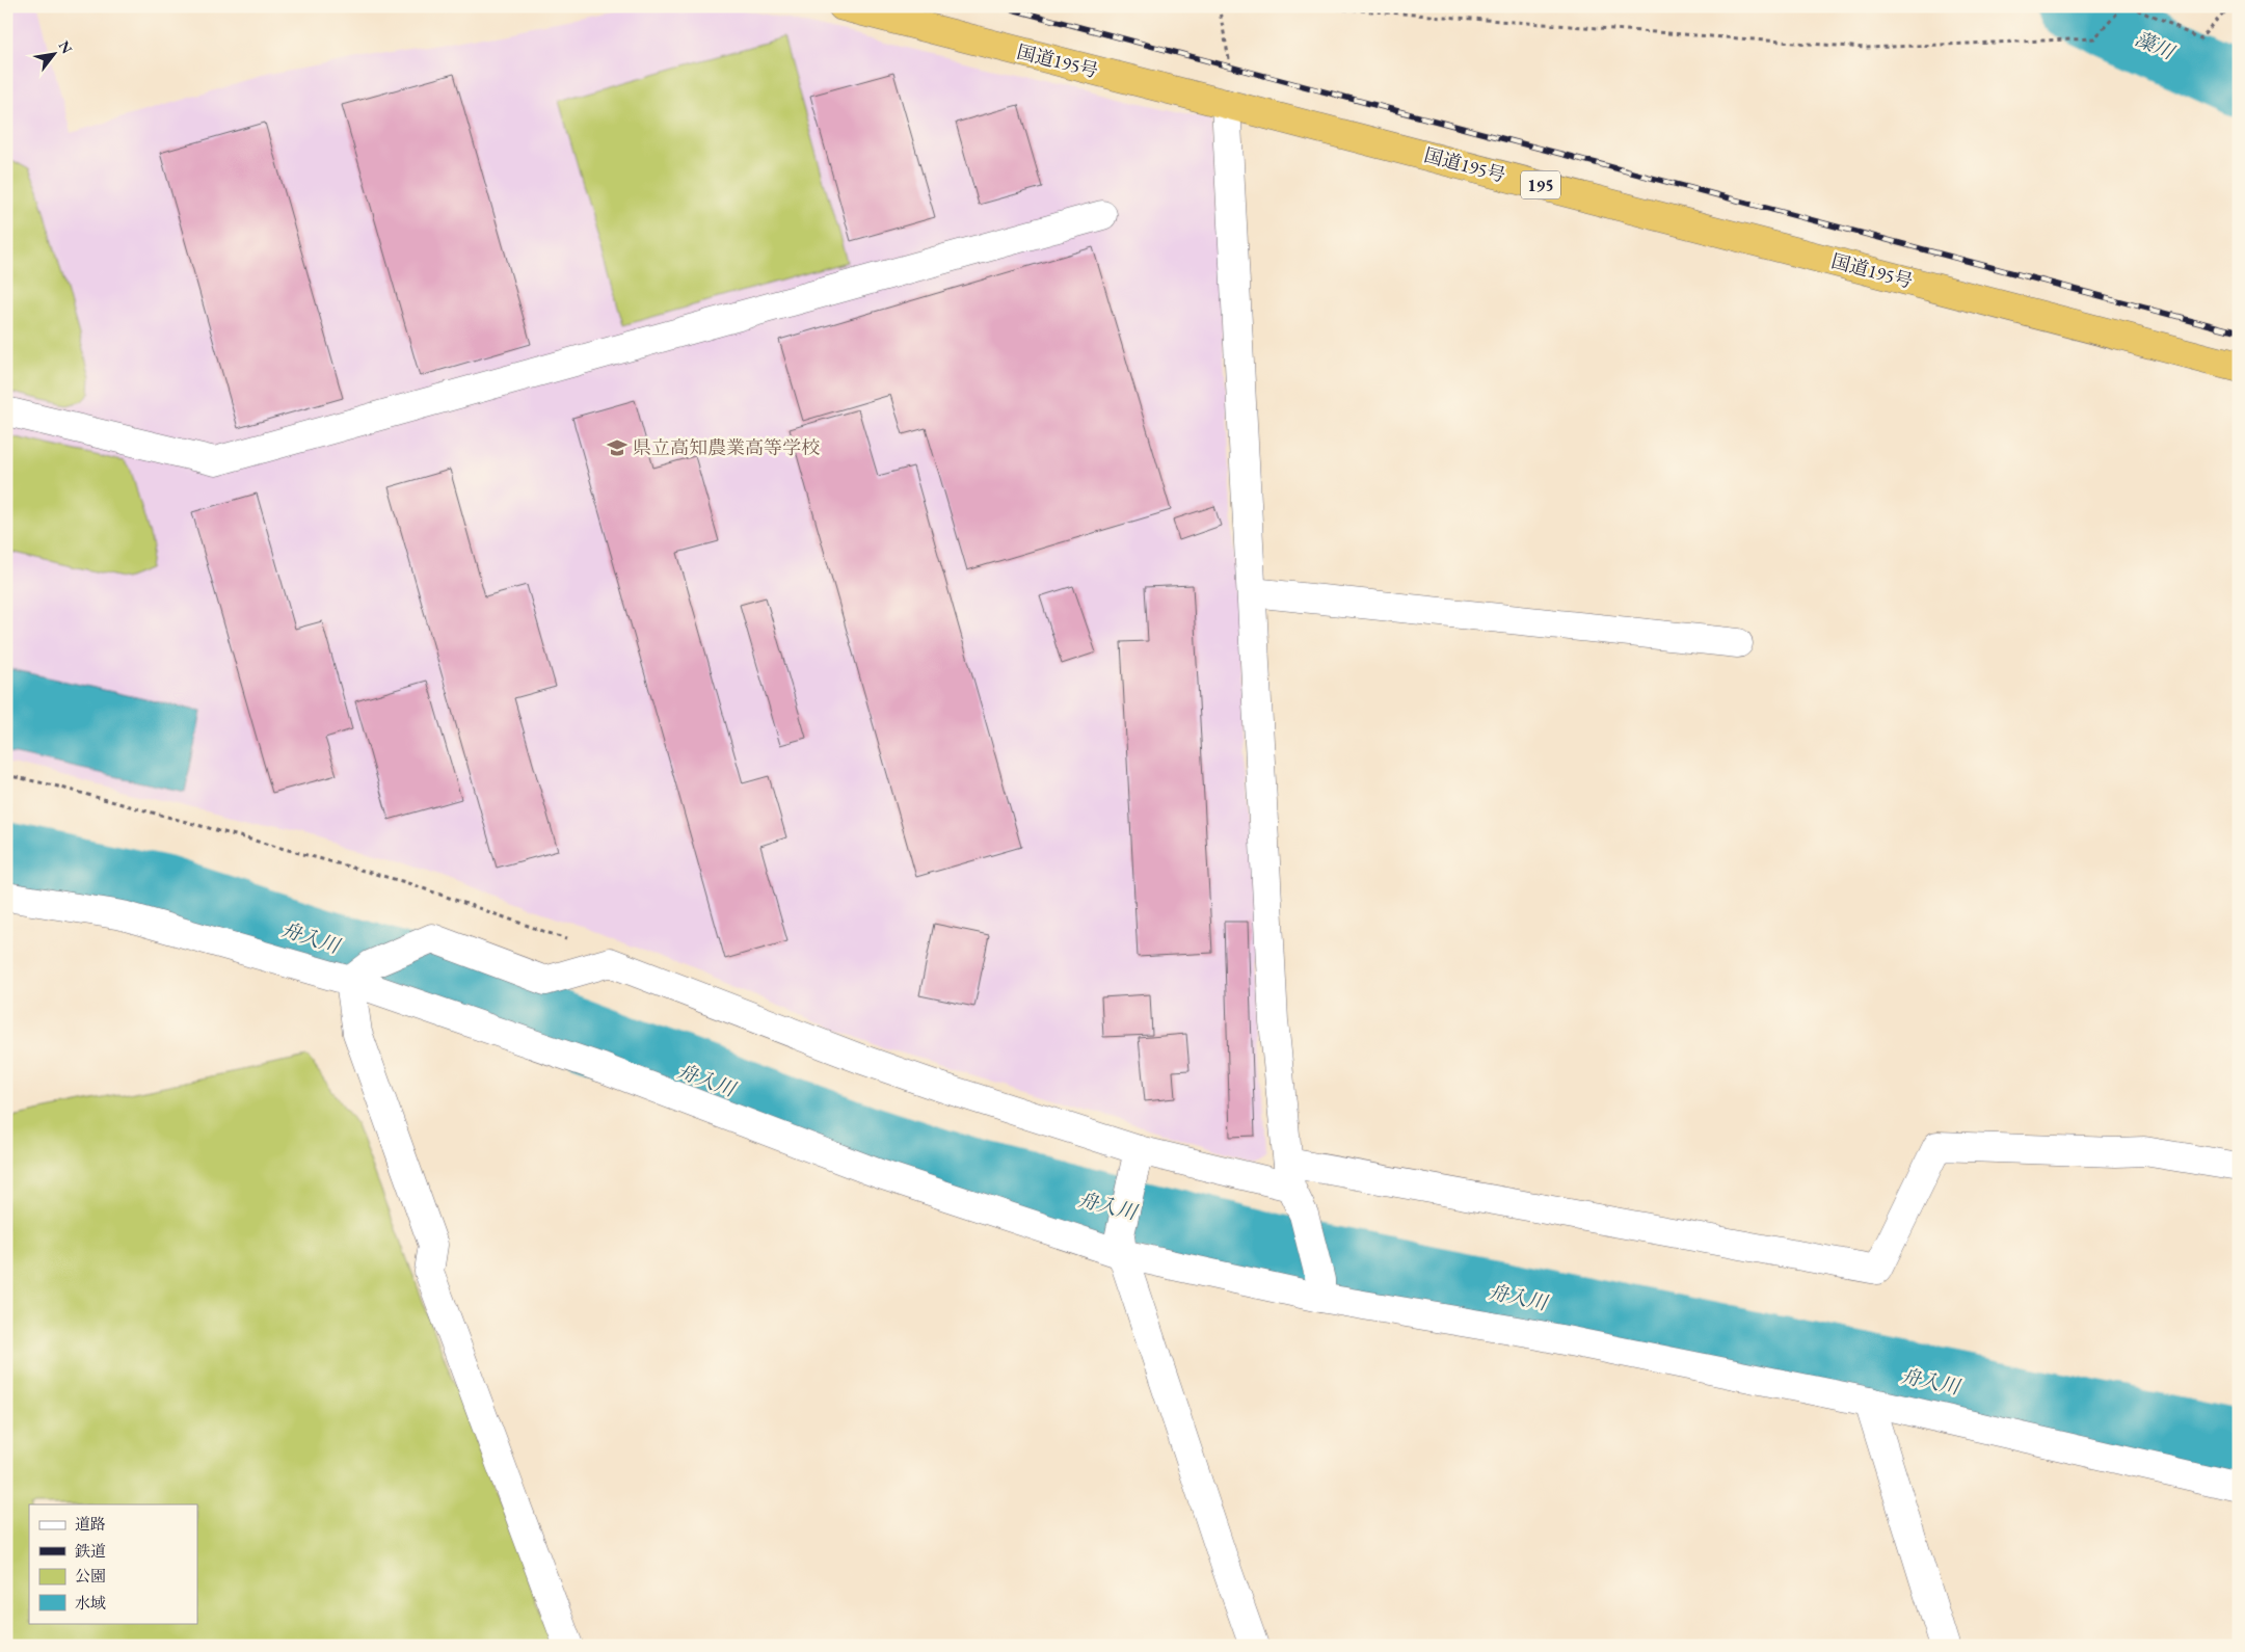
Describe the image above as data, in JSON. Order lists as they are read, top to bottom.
{
  "streets": {
    "highway": ["国道195号", "195"]
  },
  "water": ["藻川", "舟入川"],
  "places": {
    "school or university": ["県立高知農業高等学校"]
  },
  "legend": [
    "道路",
    "鉄道",
    "公園",
    "水域"
  ],
  "north": "top right"
}
